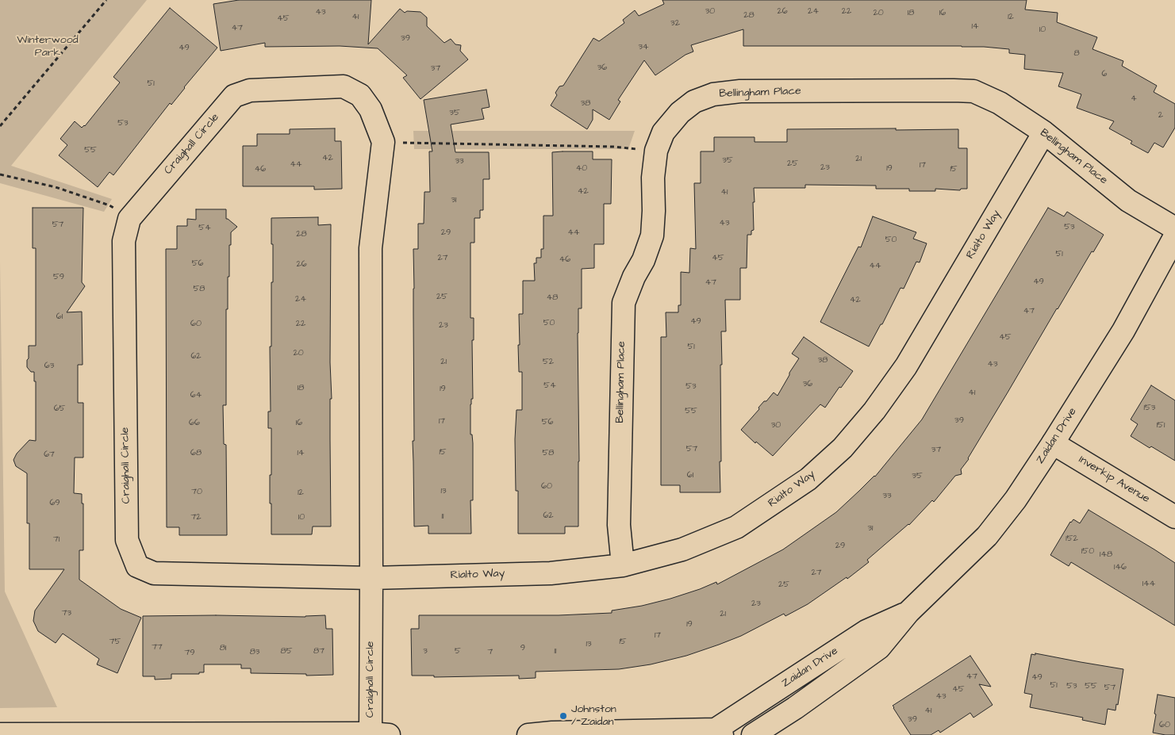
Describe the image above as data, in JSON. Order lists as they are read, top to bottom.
{
  "streets": {
    "street": [
      "Bellingham Place",
      "Craighall Circle",
      "Rialto Way",
      "Zaidan Drive",
      "Inverkip Avenue"
    ]
  },
  "crossings": [
    ["Bellingham Place", "Rialto Way"],
    ["Craighall Circle", "Rialto Way"],
    ["Zaidan Drive", "Inverkip Avenue"]
  ],
  "parks": ["Winterwood Park"],
  "places": ["Johnston / Zaidan"],
  "house_numbers": [
    "30",
    "26",
    "24",
    "22",
    "43",
    "20",
    "18",
    "16",
    "28",
    "41",
    "12",
    "45",
    "32",
    "14",
    "47",
    "10",
    "39",
    "34",
    "49",
    "8",
    "36",
    "37",
    "6",
    "51",
    "4",
    "38",
    "35",
    "2",
    "53",
    "55",
    "42",
    "21",
    "35",
    "33",
    "25",
    "44",
    "17",
    "23",
    "40",
    "19",
    "46",
    "15",
    "42",
    "41",
    "31",
    "43",
    "57",
    "53",
    "54",
    "29",
    "44",
    "28",
    "50",
    "51",
    "27",
    "45",
    "46",
    "56",
    "26",
    "44",
    "59",
    "49",
    "47",
    "58",
    "25",
    "48",
    "24",
    "42",
    "47",
    "61",
    "49",
    "50",
    "60",
    "22",
    "23",
    "45",
    "51",
    "20",
    "62",
    "38",
    "21",
    "52",
    "43",
    "63",
    "36",
    "54",
    "53",
    "18",
    "19",
    "41",
    "64",
    "153",
    "65",
    "55",
    "39",
    "17",
    "56",
    "66",
    "16",
    "30",
    "151",
    "57",
    "37",
    "15",
    "68",
    "14",
    "58",
    "67",
    "61",
    "35",
    "60",
    "13",
    "70",
    "12",
    "33",
    "69",
    "62",
    "11",
    "72",
    "10",
    "31",
    "152",
    "71",
    "29",
    "150",
    "148",
    "146",
    "27",
    "144",
    "25",
    "23",
    "73",
    "21",
    "19",
    "17",
    "75",
    "15",
    "13",
    "77",
    "81",
    "9",
    "85",
    "87",
    "3",
    "5",
    "11",
    "83",
    "7",
    "79",
    "47",
    "49",
    "51",
    "53",
    "55",
    "57",
    "45",
    "43",
    "41",
    "39",
    "60"
  ]
}
